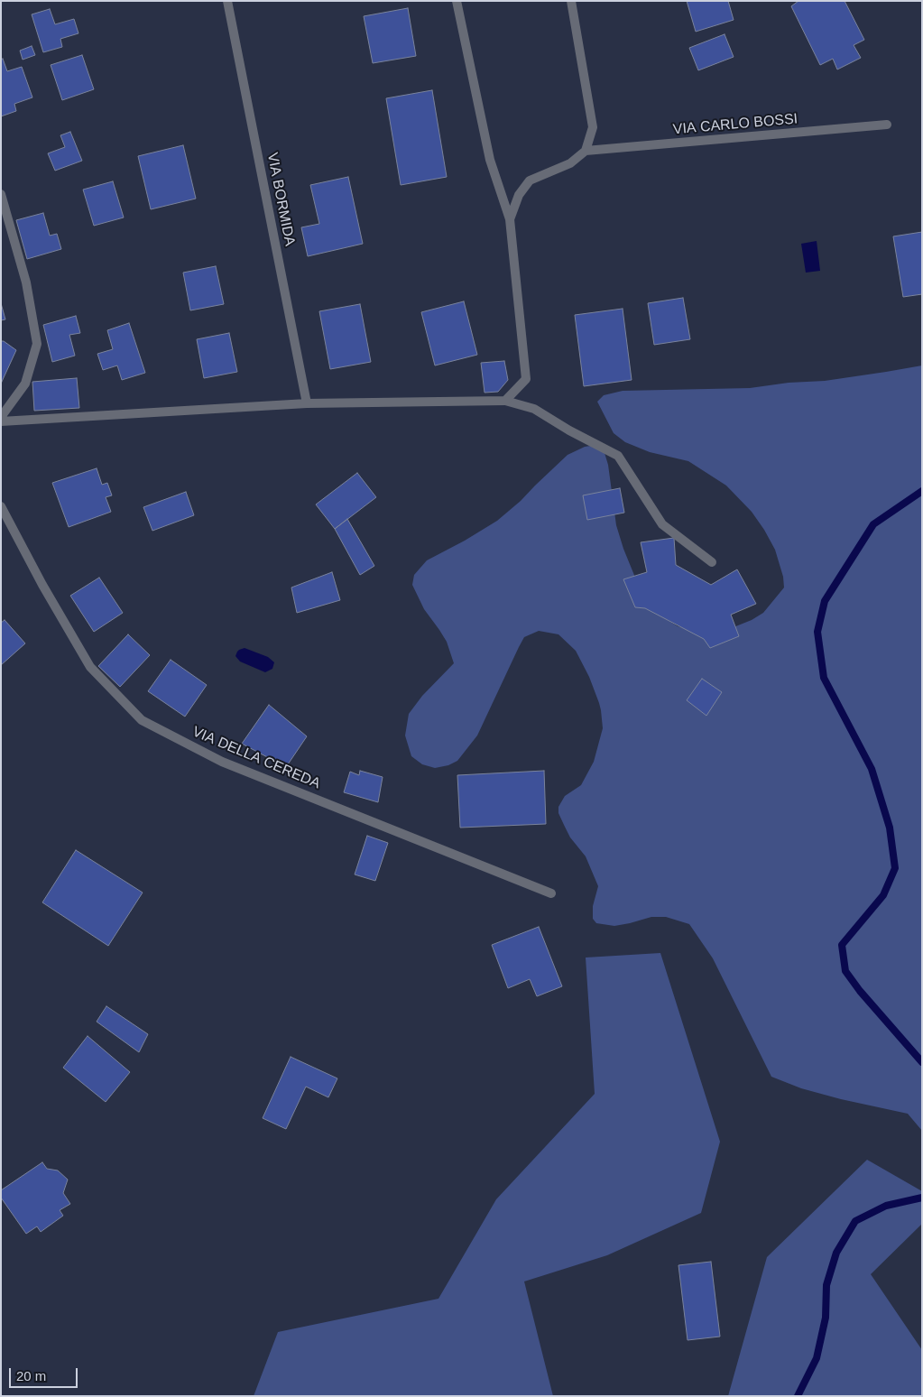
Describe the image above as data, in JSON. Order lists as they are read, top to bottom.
{
  "streets": {
    "street": ["VIA CARLO BOSSI", "VIA BORMIDA", "VIA DELLA CEREDA"]
  },
  "scale_bar": "20 m"
}
